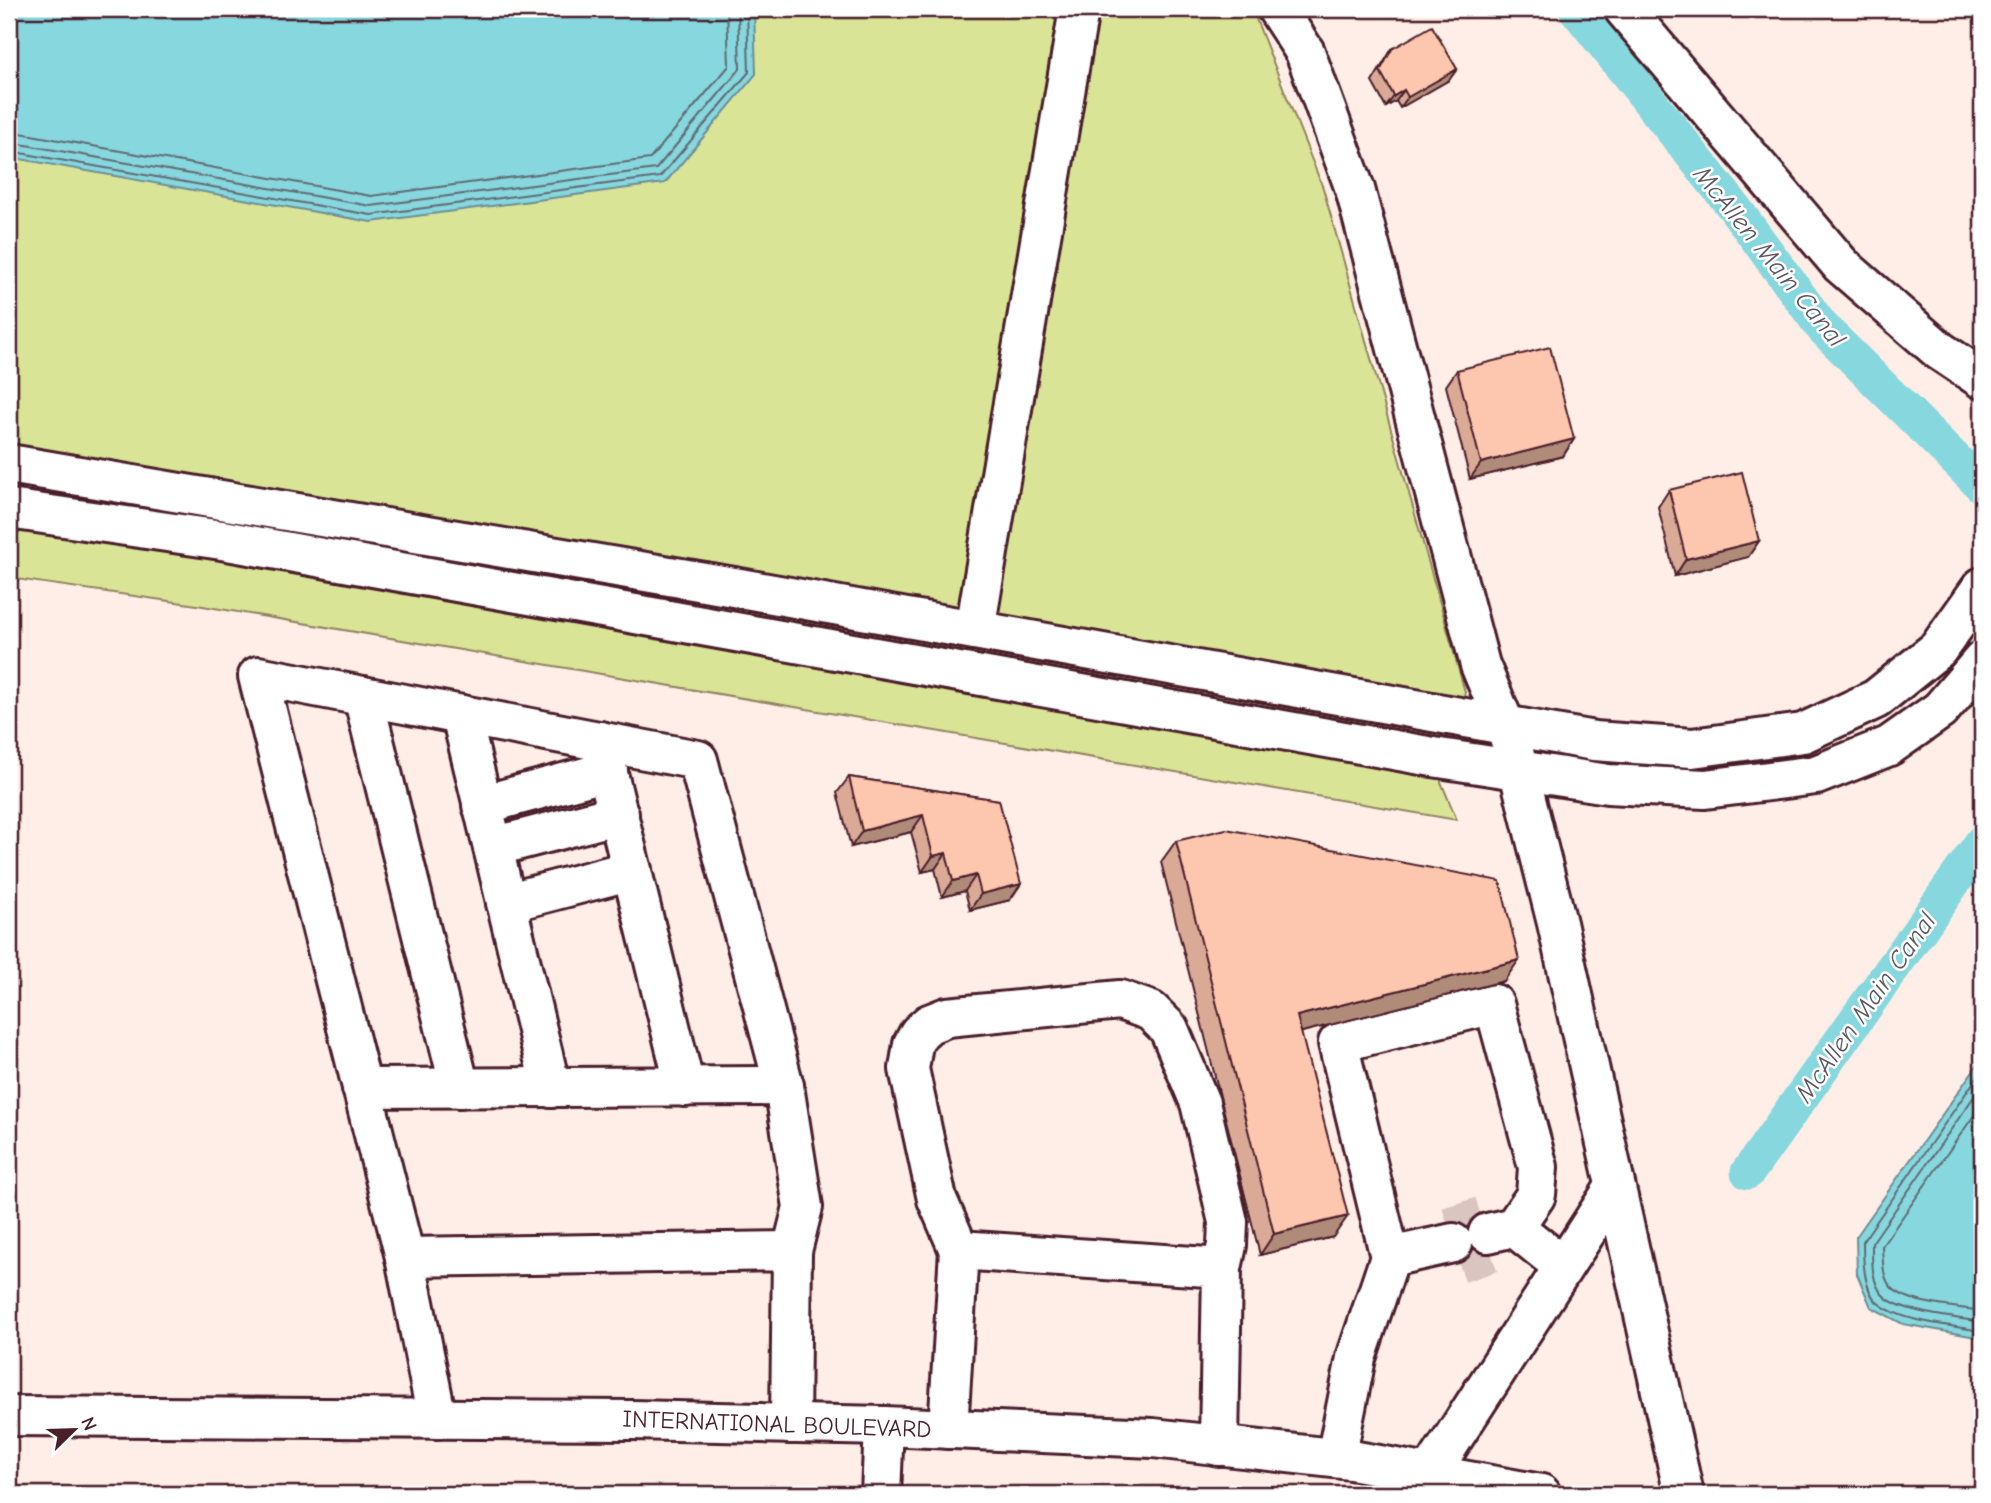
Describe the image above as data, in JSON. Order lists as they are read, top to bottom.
{
  "streets": {
    "street": ["INTERNATIONAL BOULEVARD"]
  },
  "water": ["McAllen Main Canal"],
  "north": "top right"
}
